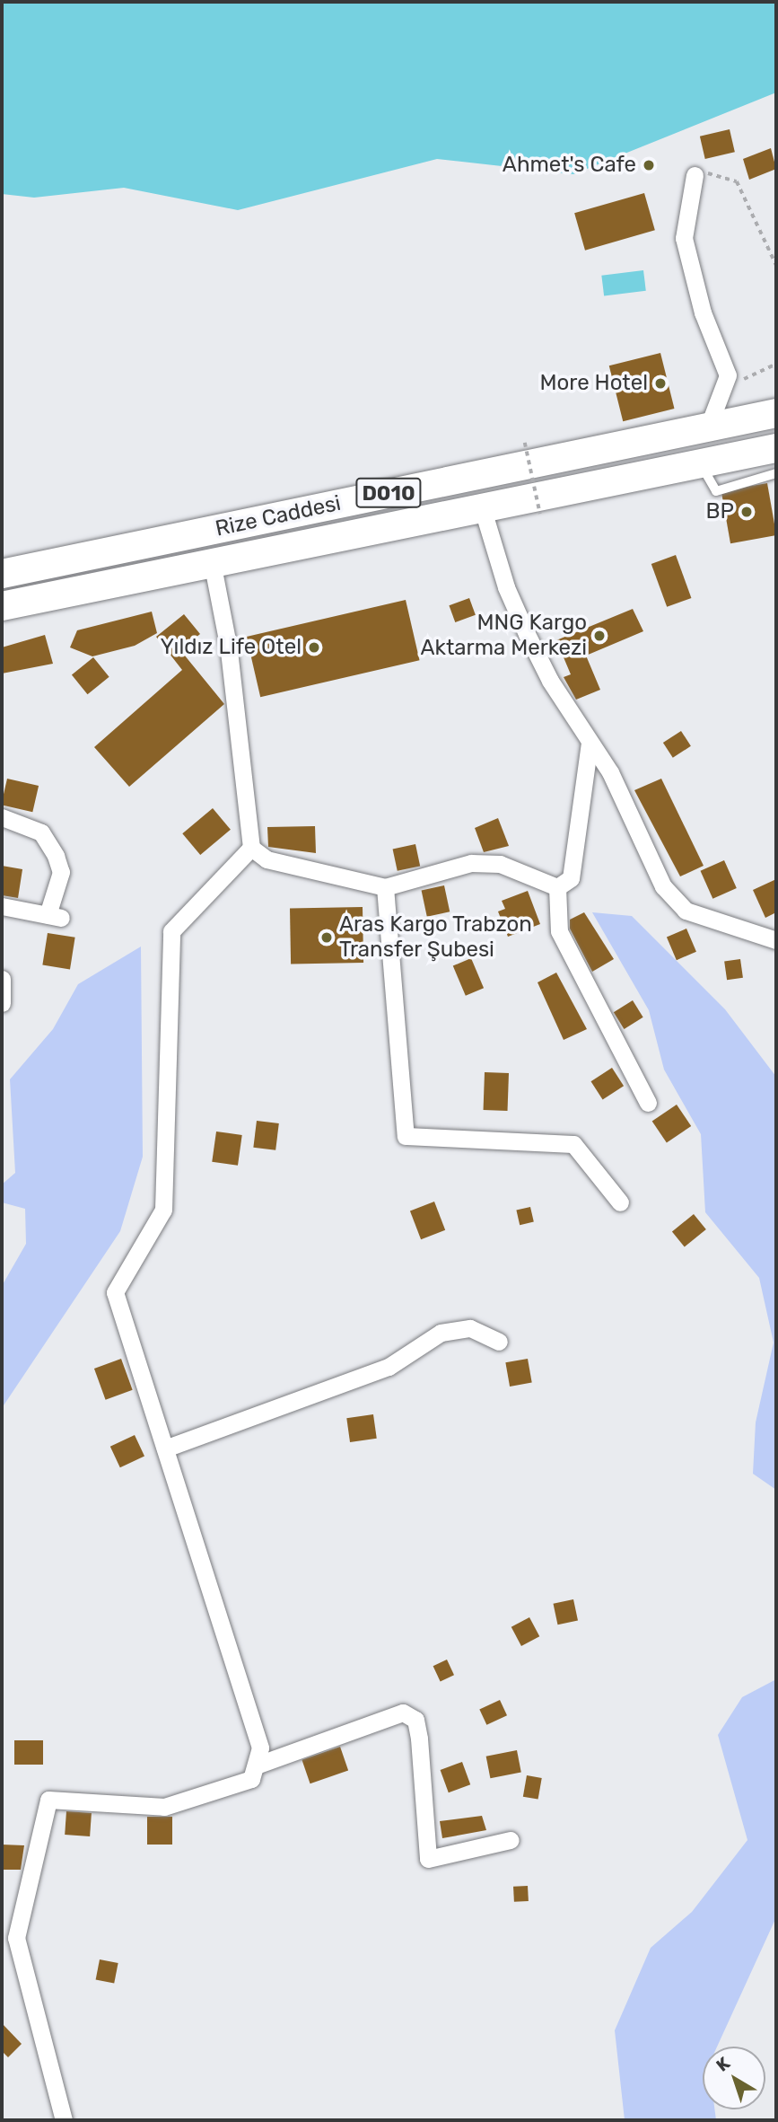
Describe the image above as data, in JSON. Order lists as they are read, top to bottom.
{
  "streets": {
    "highway": ["D010", "Rize Caddesi"]
  },
  "places": [
    "Ahmet's Cafe",
    "More Hotel",
    "BP",
    "MNG Kargo Aktarma Merkezi",
    "Yıldız Life Otel",
    "Aras Kargo Trabzon Transfer Şubesi"
  ],
  "north": "top left"
}
